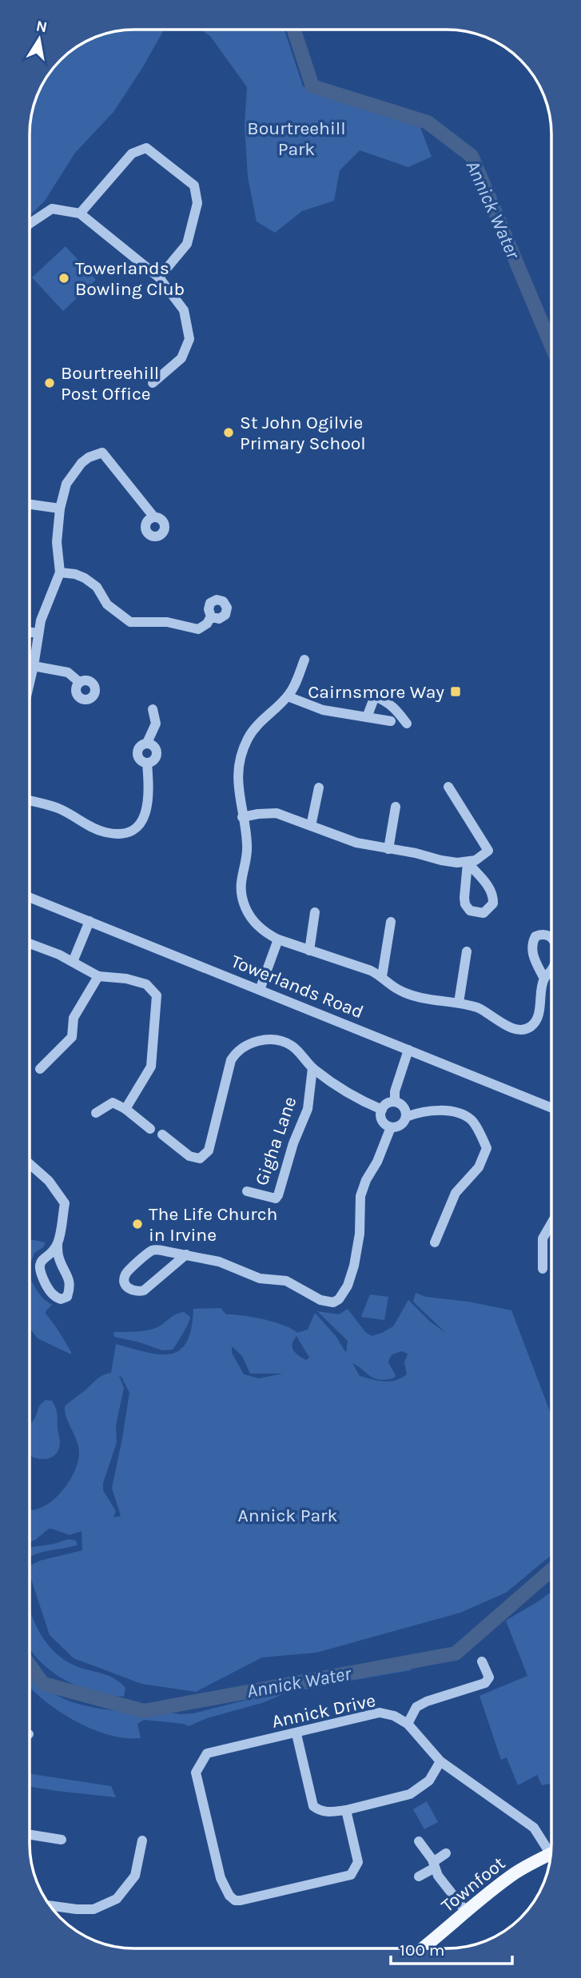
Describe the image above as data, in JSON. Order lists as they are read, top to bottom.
{
  "streets": {
    "main road": ["Townfoot"],
    "street": ["Towerlands Road", "Gigha Lane", "Annick Drive"]
  },
  "water": ["Annick Water"],
  "parks": ["Bourtreehill Park", "Annick Park"],
  "places": {
    "other": [
      "Towerlands Bowling Club",
      "Bourtreehill Post Office",
      "St John Ogilvie Primary School",
      "The Life Church in Irvine"
    ],
    "transit": ["Cairnsmore Way"]
  },
  "scale_bar": "100 m",
  "north": "top"
}
